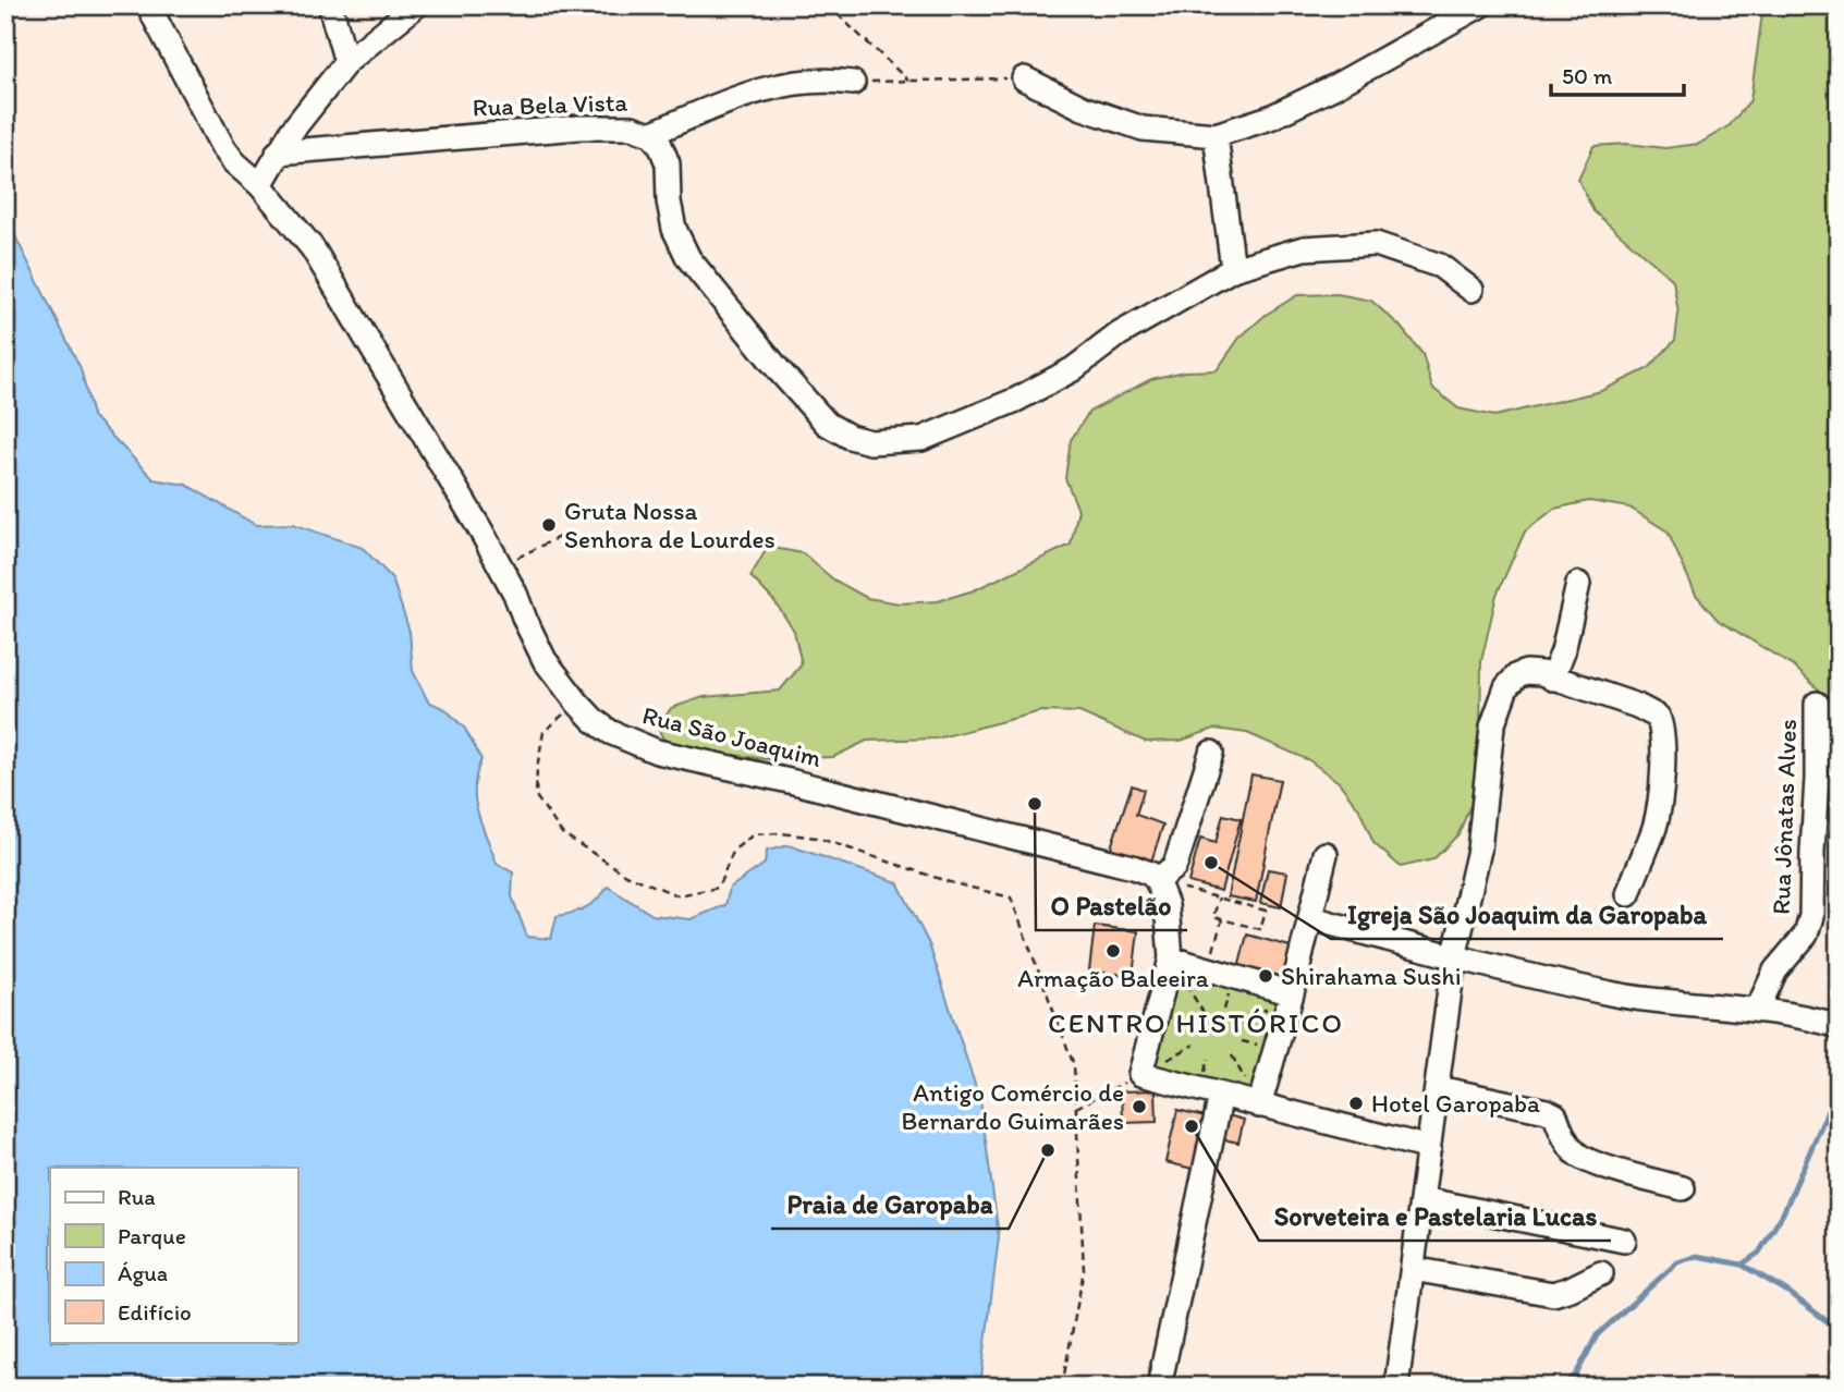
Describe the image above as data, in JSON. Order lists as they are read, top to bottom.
{
  "streets": {
    "street": ["Rua Bela Vista", "Rua São Joaquim", "Rua Jônatas Alves"]
  },
  "districts": ["CENTRO HISTÓRICO"],
  "places": [
    "Gruta Nossa Senhora de Lourdes",
    "O Pastelão",
    "Igreja São Joaquim da Garopaba",
    "Armação Baleeira",
    "Shirahama Sushi",
    "Hotel Garopaba",
    "Antigo Comércio de Bernardo Guimarães",
    "Sorveteira e Pastelaria Lucas",
    "Praia de Garopaba"
  ],
  "legend": [
    "Rua",
    "Parque",
    "Água",
    "Edifício"
  ],
  "scale_bar": "50 m"
}
